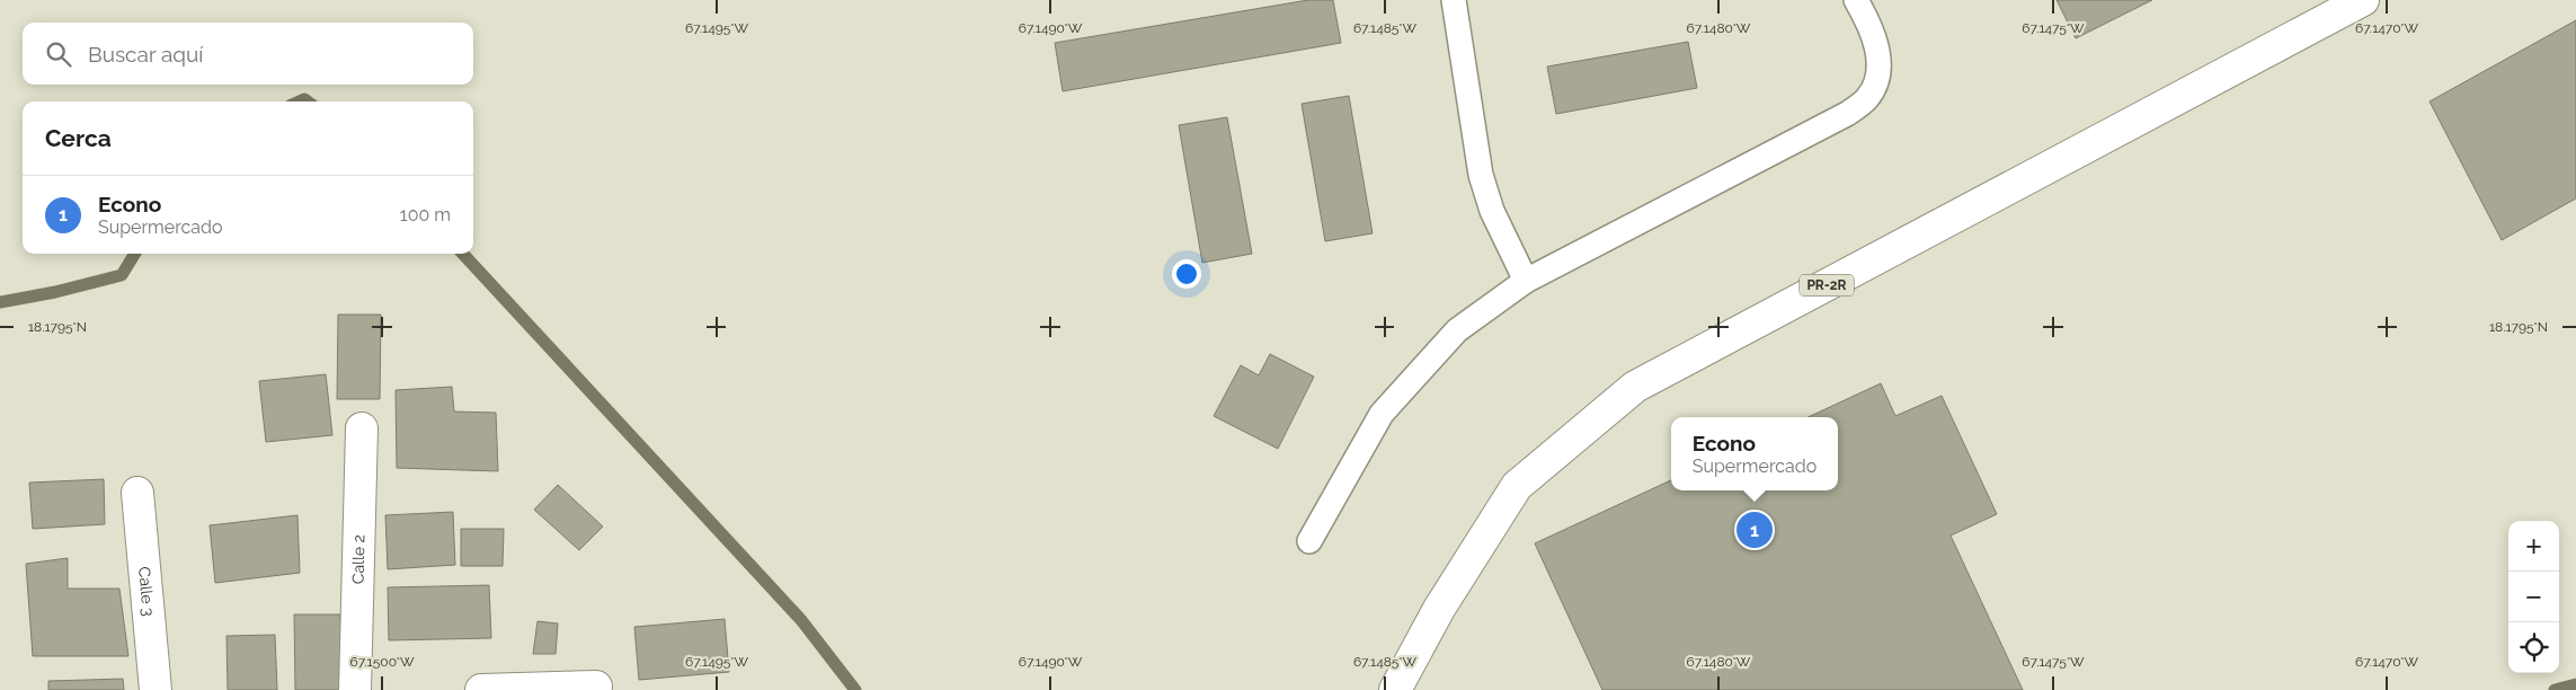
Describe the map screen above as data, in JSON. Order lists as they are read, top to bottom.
{
  "streets": {
    "main road": ["PR-2R", "Calle 2", "Calle 3"]
  },
  "page": {
    "search": "Buscar aquí",
    "heading": "Cerca",
    "list": [
      {
        "mark": "1",
        "name": "Econo",
        "note": "Supermercado",
        "value": "100 m"
      }
    ],
    "popup": ["Econo", "Supermercado"],
    "pins": "1",
    "map_buttons": ["+", "−"]
  },
  "coordinates": [
    "67.1495°W",
    "67.1490°W",
    "67.1485°W",
    "67.1480°W",
    "67.1475°W",
    "67.1470°W",
    "18.1795°N",
    "67.1500°W"
  ]
}
